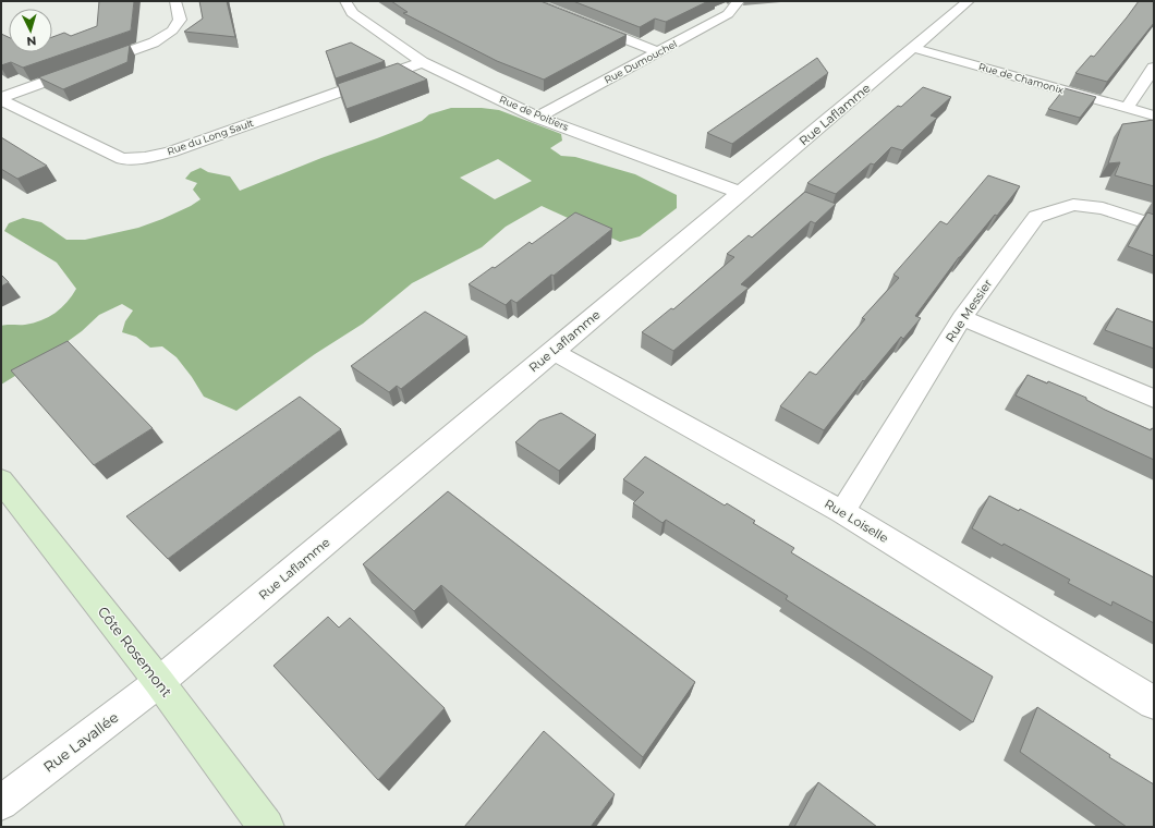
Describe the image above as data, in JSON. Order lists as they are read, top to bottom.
{
  "streets": {
    "street": [
      "Rue Dumouchel",
      "Rue de Chamonix",
      "Rue de Poitiers",
      "Rue Laflamme",
      "Rue du Long Sault",
      "Rue Messier",
      "Rue Loiselle",
      "Côte Rosemont",
      "Rue Lavallée"
    ]
  },
  "crossings": [
    ["Rue Dumouchel", "Rue de Poitiers"],
    ["Rue de Chamonix", "Rue Laflamme"],
    ["Rue de Poitiers", "Rue Laflamme"],
    ["Rue de Poitiers", "Rue du Long Sault"],
    ["Rue Laflamme", "Rue Loiselle"],
    ["Rue Laflamme", "Côte Rosemont"],
    ["Rue Laflamme", "Rue Lavallée"],
    ["Rue Messier", "Rue Loiselle"],
    ["Côte Rosemont", "Rue Lavallée"]
  ],
  "north": "bottom"
}
